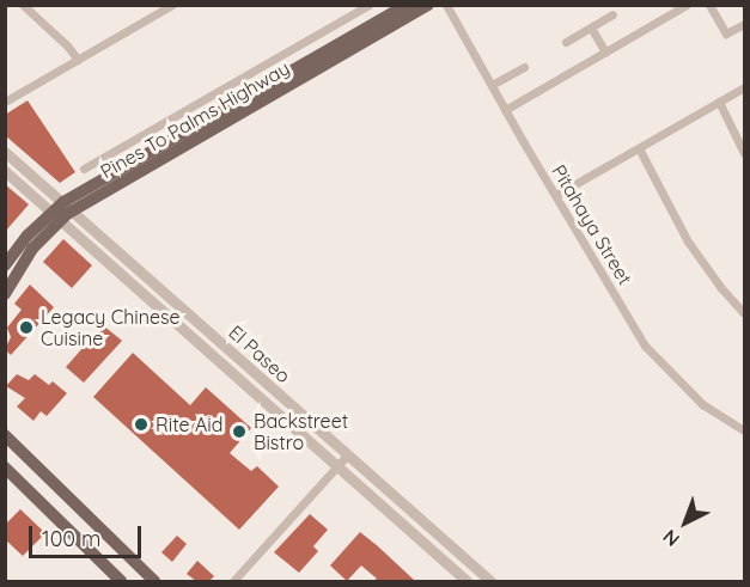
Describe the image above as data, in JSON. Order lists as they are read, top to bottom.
{
  "streets": {
    "main road": ["Pines To Palms Highway"],
    "street": ["Pitahaya Street", "El Paseo"]
  },
  "crossings": [
    ["Pines To Palms Highway", "El Paseo"]
  ],
  "places": ["Legacy Chinese Cuisine", "Rite Aid", "Backstreet Bistro"],
  "scale_bar": "100 m",
  "north": "bottom left"
}
